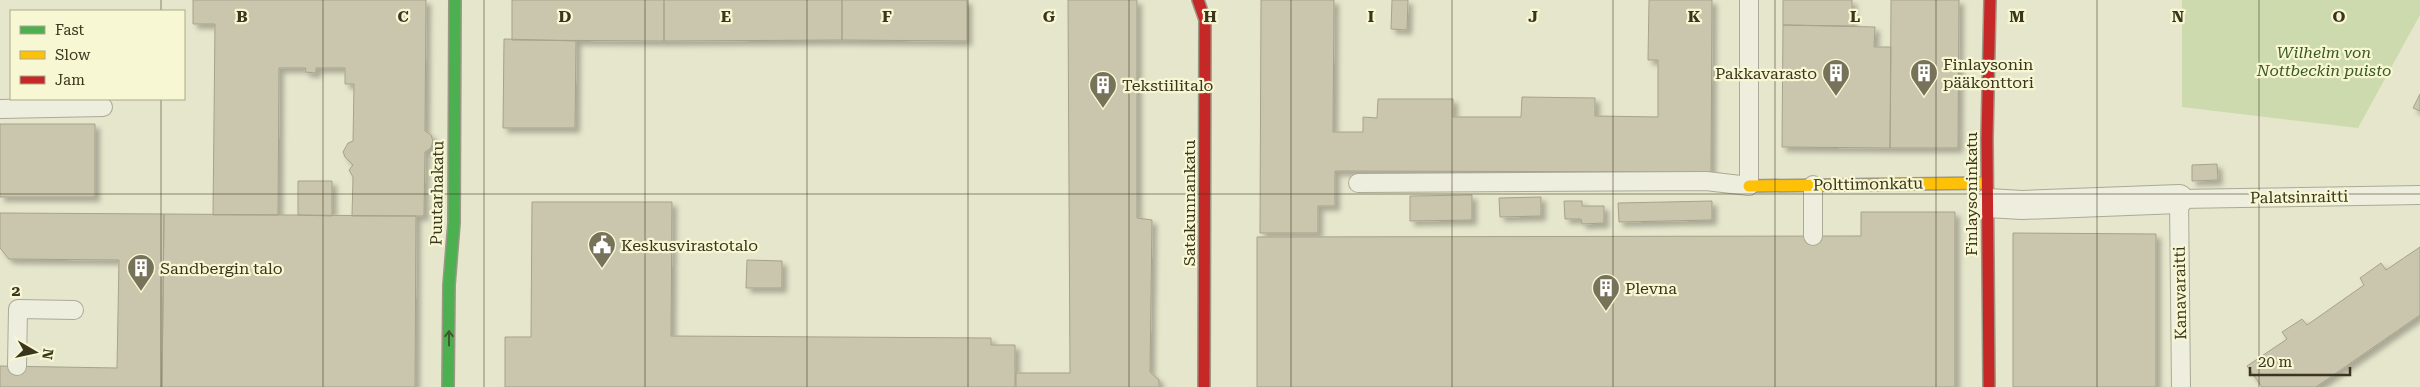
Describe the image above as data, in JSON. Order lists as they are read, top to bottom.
{
  "streets": {
    "street": [
      "Polttimonkatu",
      "Puutarhakatu",
      "Finlaysoninkatu",
      "Satakunnankatu"
    ],
    "lane": ["Palatsinraitti", "Kanavaraitti"]
  },
  "crossings": [
    ["Polttimonkatu", "Finlaysoninkatu"],
    ["Polttimonkatu", "Palatsinraitti"],
    ["Polttimonkatu", "Kanavaraitti"],
    ["Palatsinraitti", "Kanavaraitti"]
  ],
  "one_way": ["Puutarhakatu"],
  "parks": ["Wilhelm von Nottbeckin puisto"],
  "places": {
    "building": [
      "Pakkavarasto",
      "Finlaysonin pääkonttori",
      "Tekstiilitalo",
      "Sandbergin talo",
      "Plevna"
    ],
    "public building": ["Keskusvirastotalo"]
  },
  "legend": ["Fast", "Slow", "Jam"],
  "scale_bar": "20 m",
  "north": "right",
  "grid": {
    "columns": [
      "B",
      "C",
      "D",
      "E",
      "F",
      "G",
      "H",
      "I",
      "J",
      "K",
      "L",
      "M",
      "N",
      "O"
    ],
    "rows": ["2"]
  }
}
